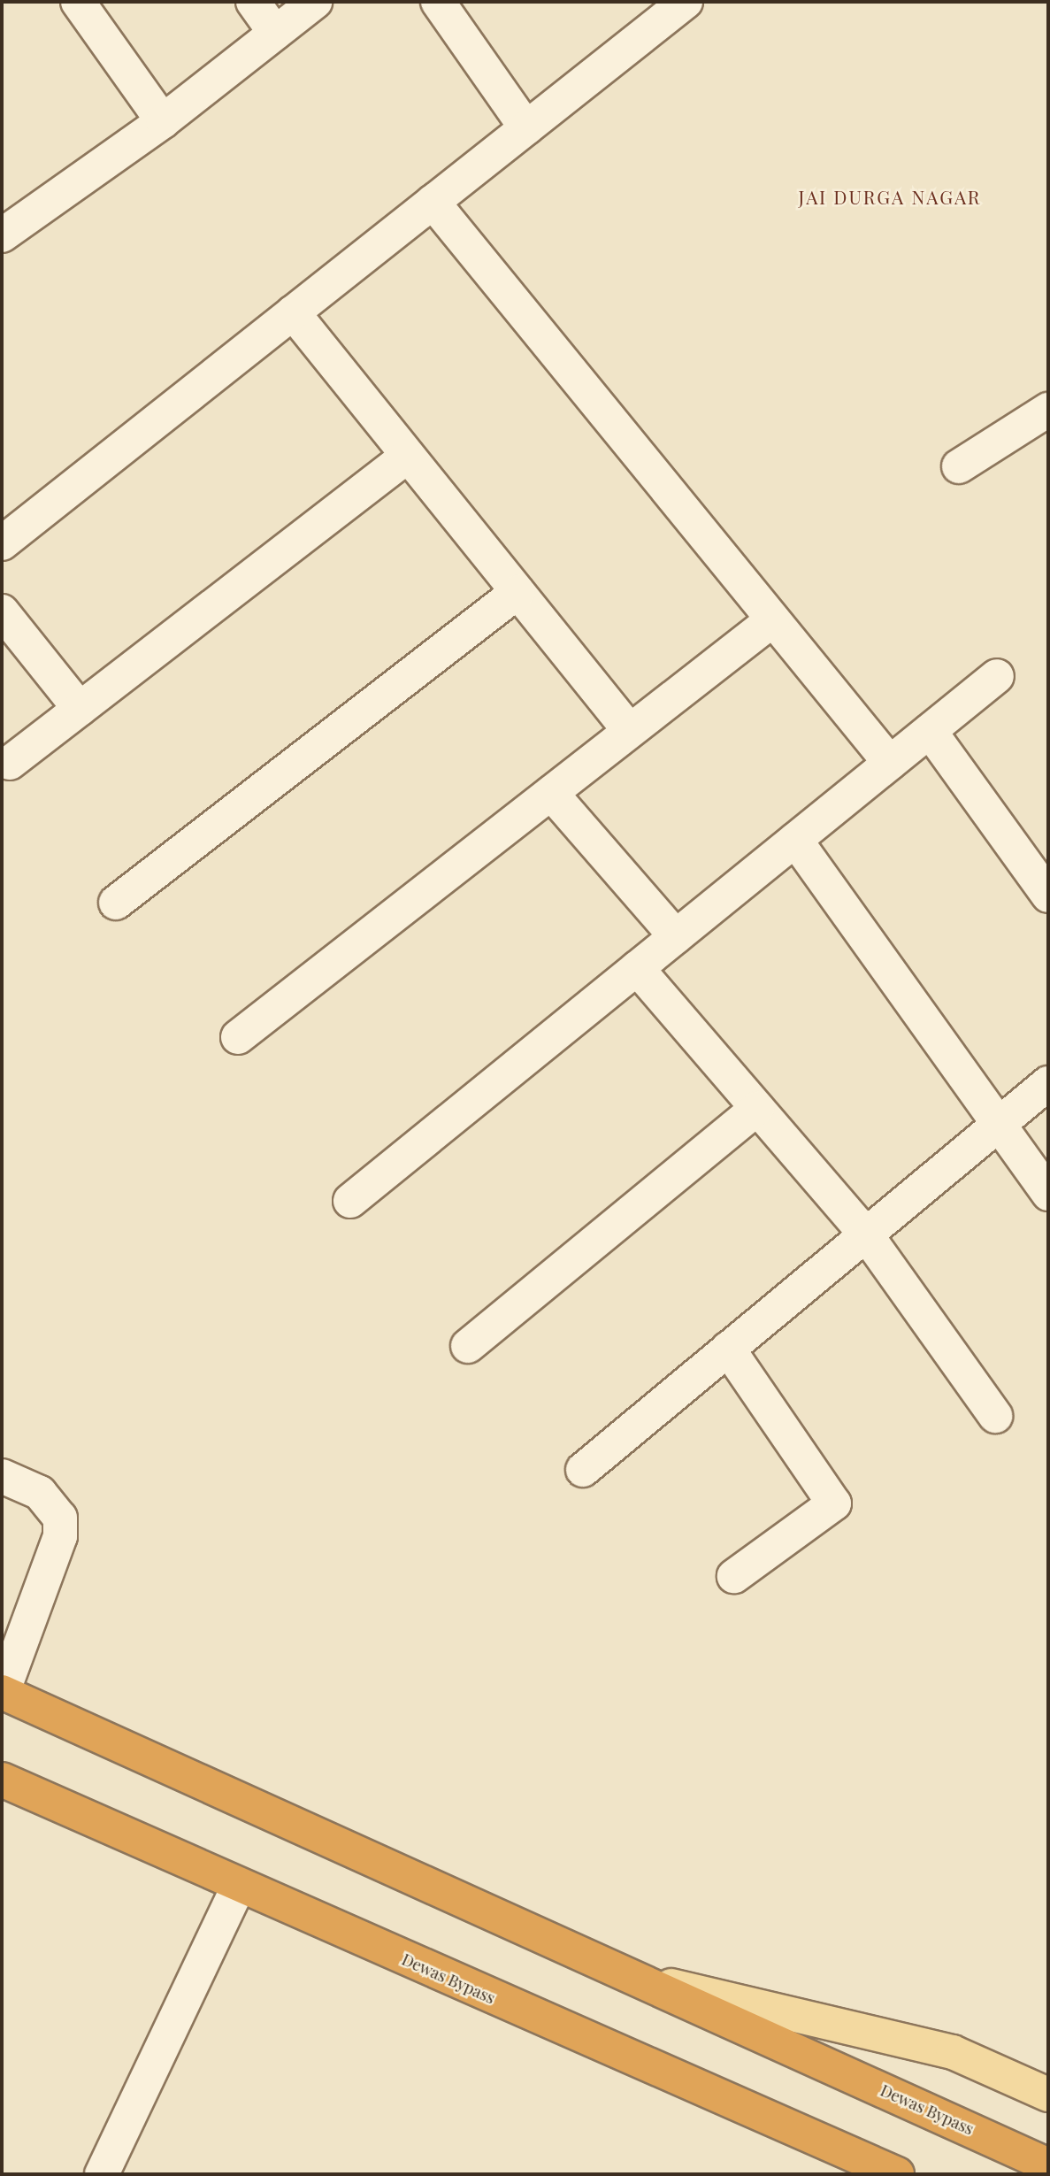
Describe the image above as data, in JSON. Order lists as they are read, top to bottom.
{
  "streets": {
    "highway": ["Dewas Bypass"]
  },
  "districts": ["JAI DURGA NAGAR"]
}
